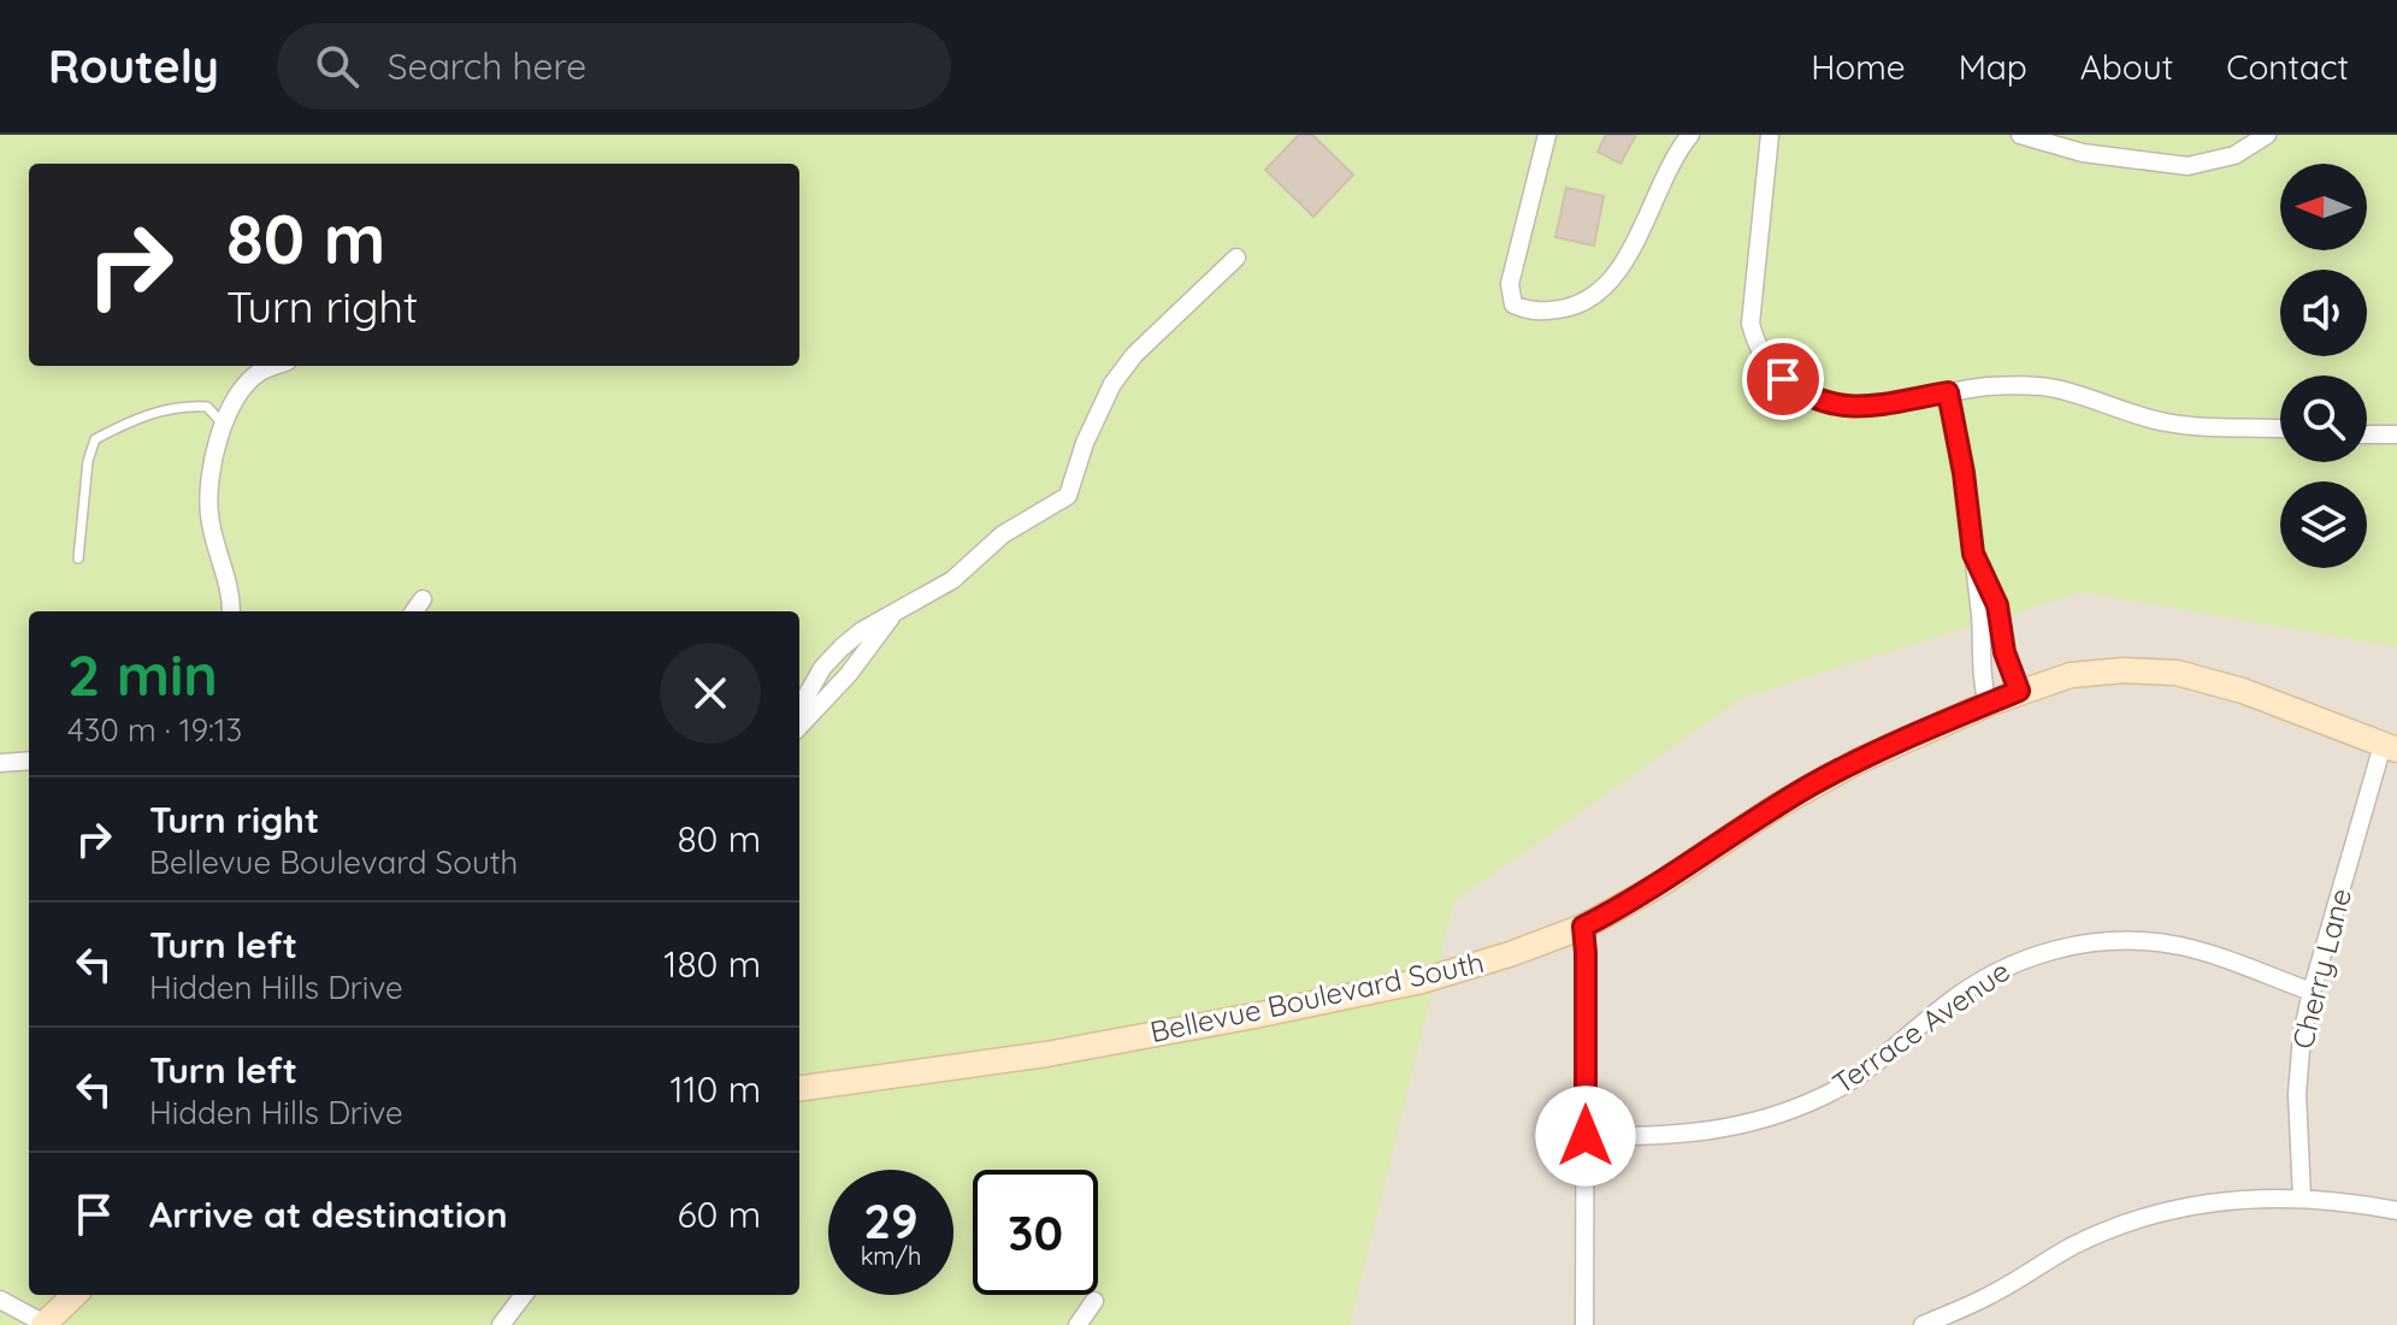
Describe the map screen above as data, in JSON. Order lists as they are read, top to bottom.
{
  "streets": {
    "street": ["Cherry Lane", "Bellevue Boulevard South", "Terrace Avenue"]
  },
  "crossings": [
    ["Cherry Lane", "Bellevue Boulevard South"],
    ["Cherry Lane", "Terrace Avenue"]
  ],
  "north": "left",
  "page": {
    "header": "Routely",
    "search": "Search here",
    "nav": [
      "Home",
      "Map",
      "About",
      "Contact"
    ],
    "turn": ["80 m", "Turn right"],
    "heading": ["2 min", "430 m · 19:13"],
    "list": [
      {
        "name": "Turn right",
        "note": "Bellevue Boulevard South",
        "value": "80 m"
      },
      {
        "name": "Turn left",
        "note": "Hidden Hills Drive",
        "value": "180 m"
      },
      {
        "name": "Turn left",
        "note": "Hidden Hills Drive",
        "value": "110 m"
      },
      {
        "name": "Arrive at destination",
        "value": "60 m"
      }
    ],
    "speed": "29 km/h",
    "limit": "30"
  }
}
